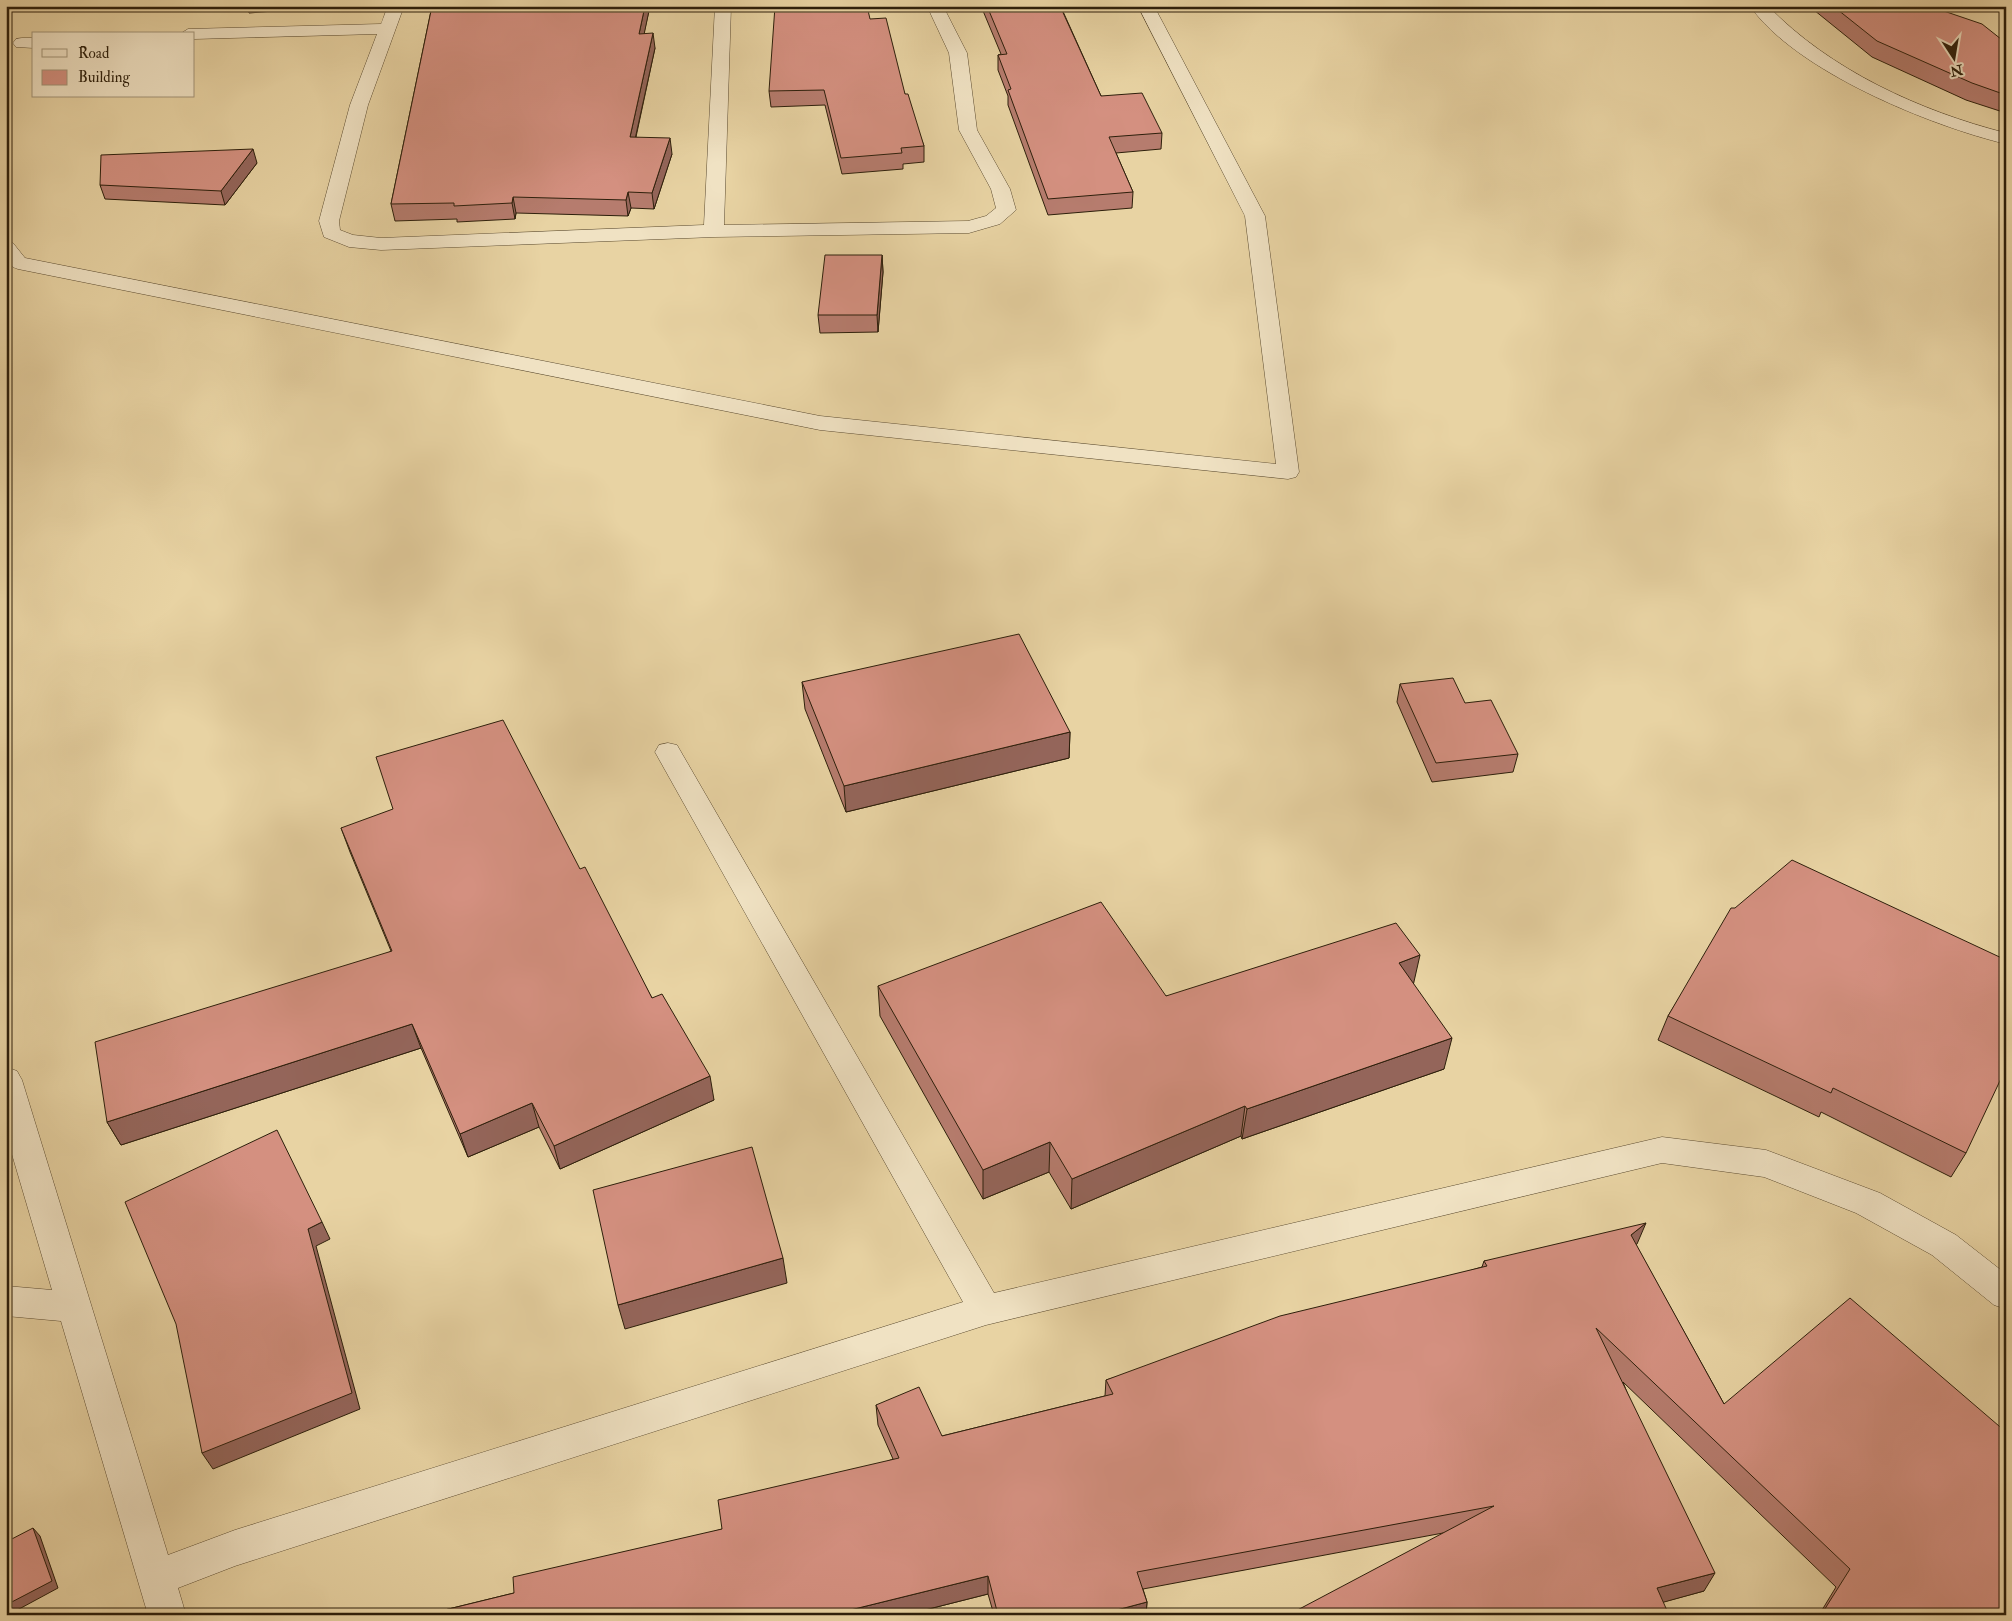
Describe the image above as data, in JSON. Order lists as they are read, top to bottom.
{
  "legend": ["Road", "Building"],
  "north": "bottom"
}
